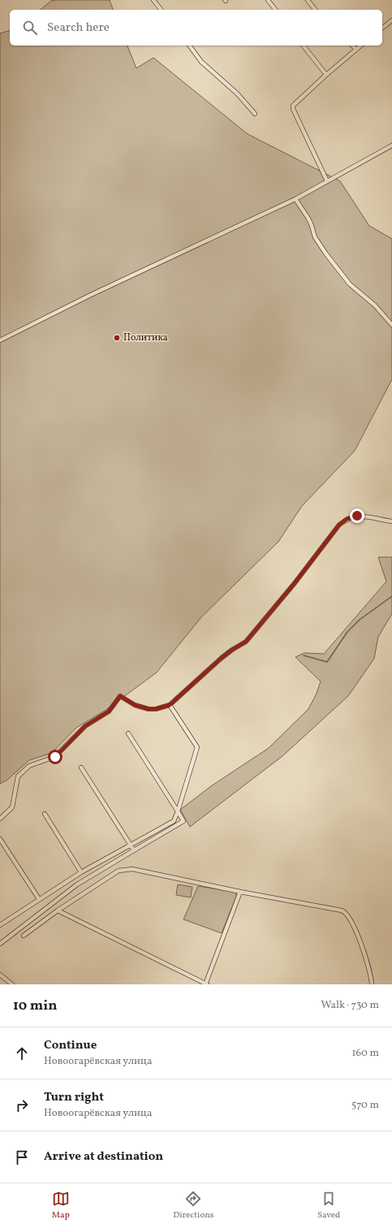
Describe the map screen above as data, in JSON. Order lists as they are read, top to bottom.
{
  "places": ["Политика"],
  "page": {
    "search": "Search here",
    "heading": ["10 min", "Walk · 730 m"],
    "list": [
      ["Continue", "Новоогарёвская улица", "160 m"],
      ["Turn right", "Новоогарёвская улица", "570 m"],
      "Arrive at destination"
    ],
    "nav": ["Map", "Directions", "Saved"]
  }
}
